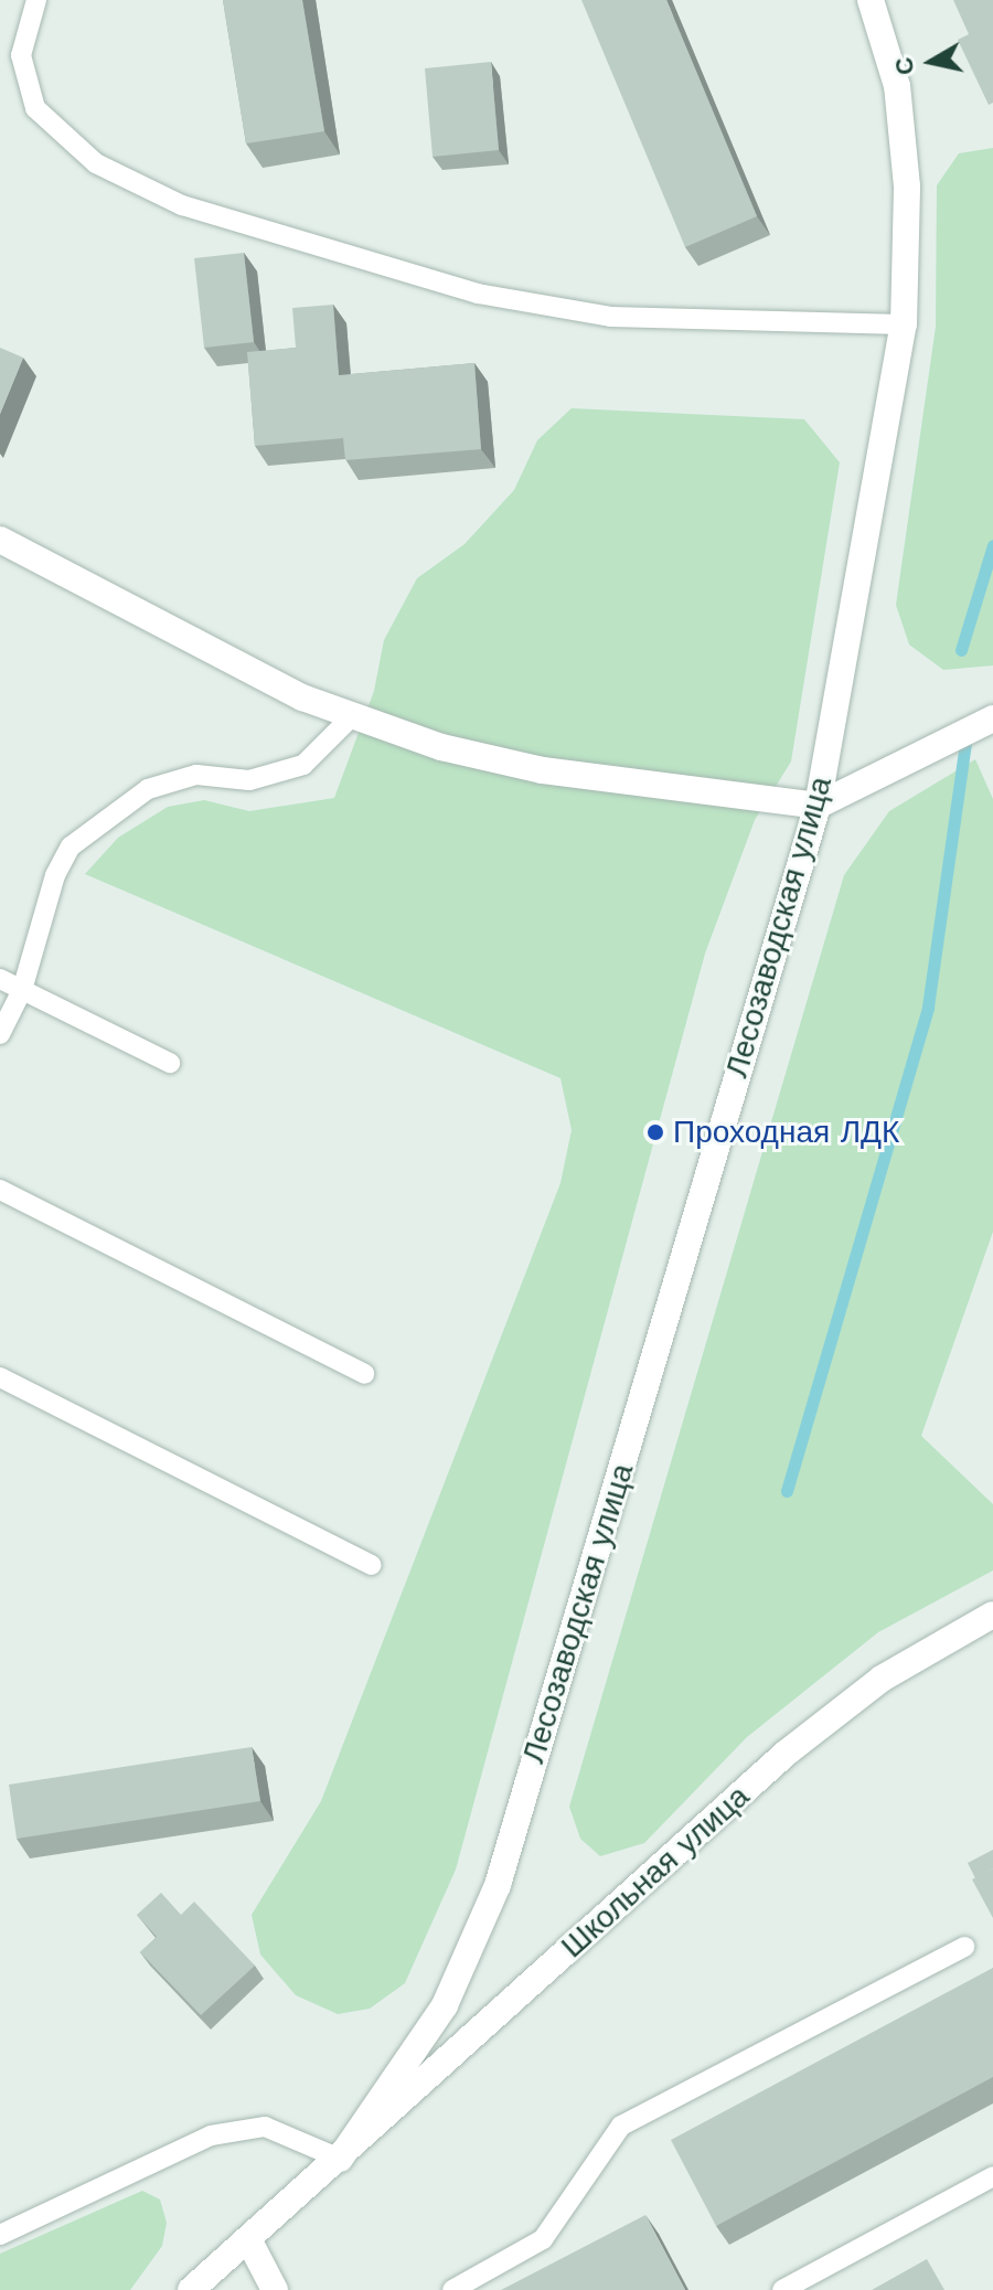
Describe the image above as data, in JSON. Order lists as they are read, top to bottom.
{
  "streets": {
    "main road": ["Лесозаводская улица", "Школьная улица"]
  },
  "crossings": [
    ["Лесозаводская улица", "Школьная улица"]
  ],
  "places": ["Проходная ЛДК"],
  "north": "left"
}
